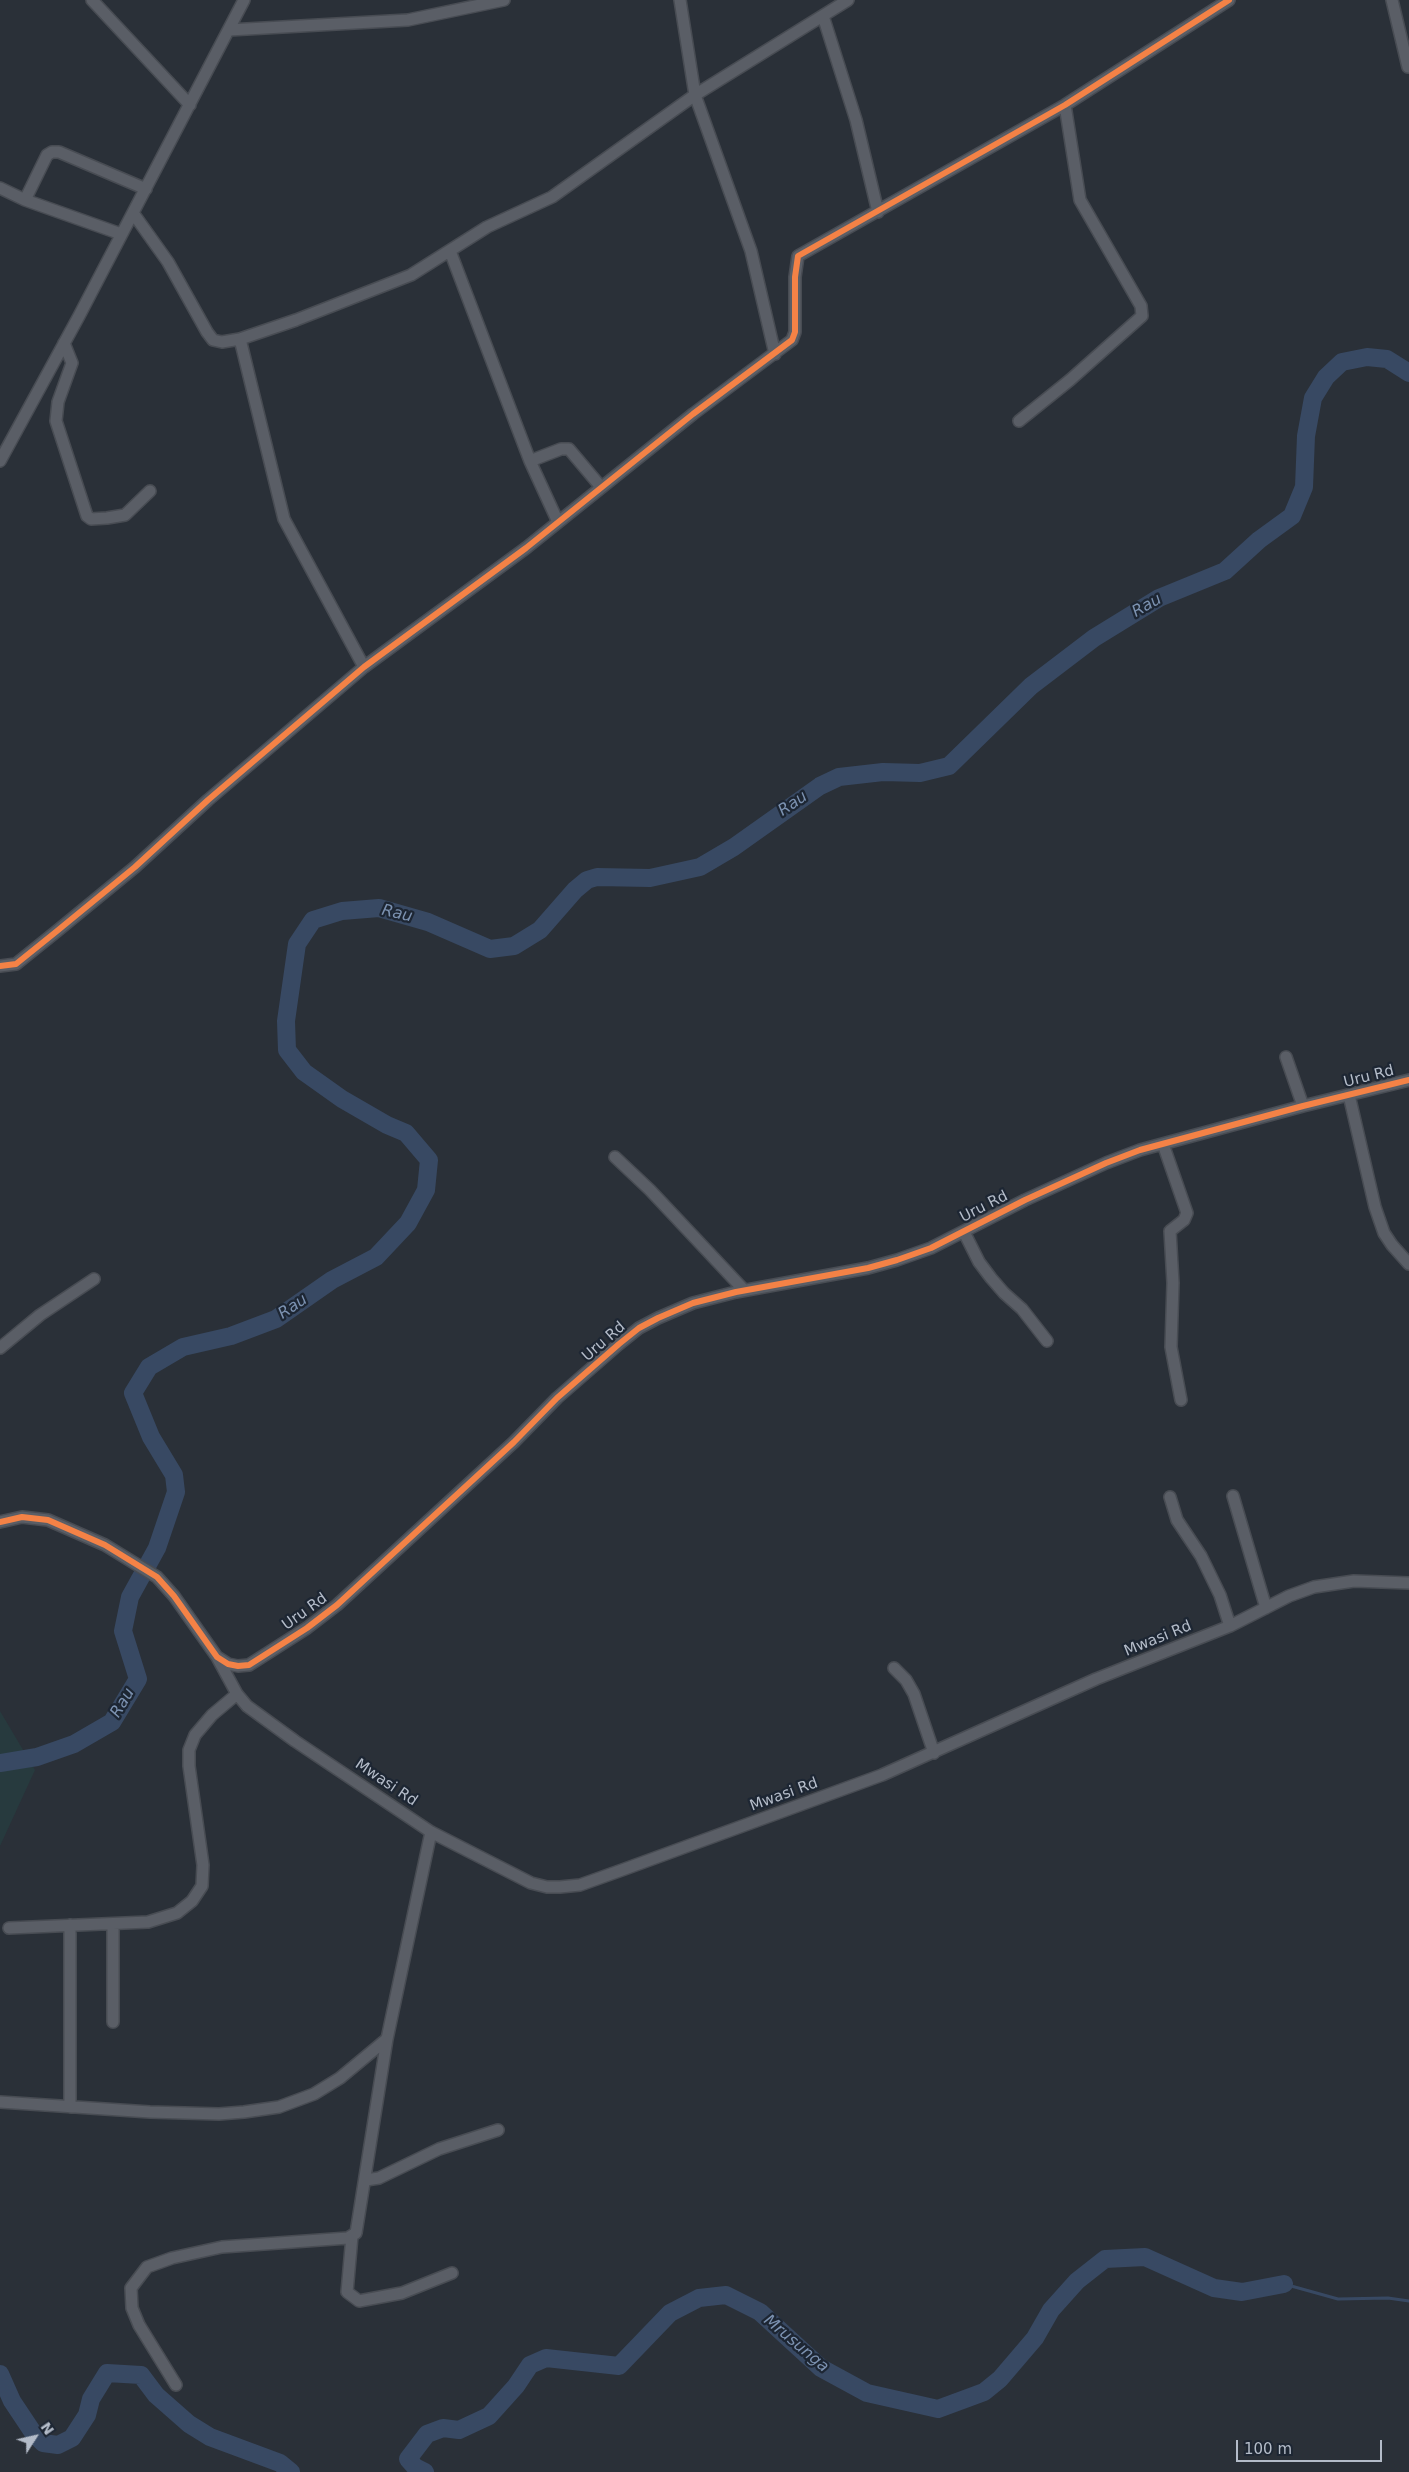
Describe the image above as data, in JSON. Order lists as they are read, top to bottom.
{
  "streets": {
    "street": ["Uru Rd", "Mwasi Rd"]
  },
  "crossings": [
    ["Uru Rd", "Mwasi Rd"]
  ],
  "water": ["Rau", "Mrusunga"],
  "scale_bar": "100 m",
  "north": "top right"
}
